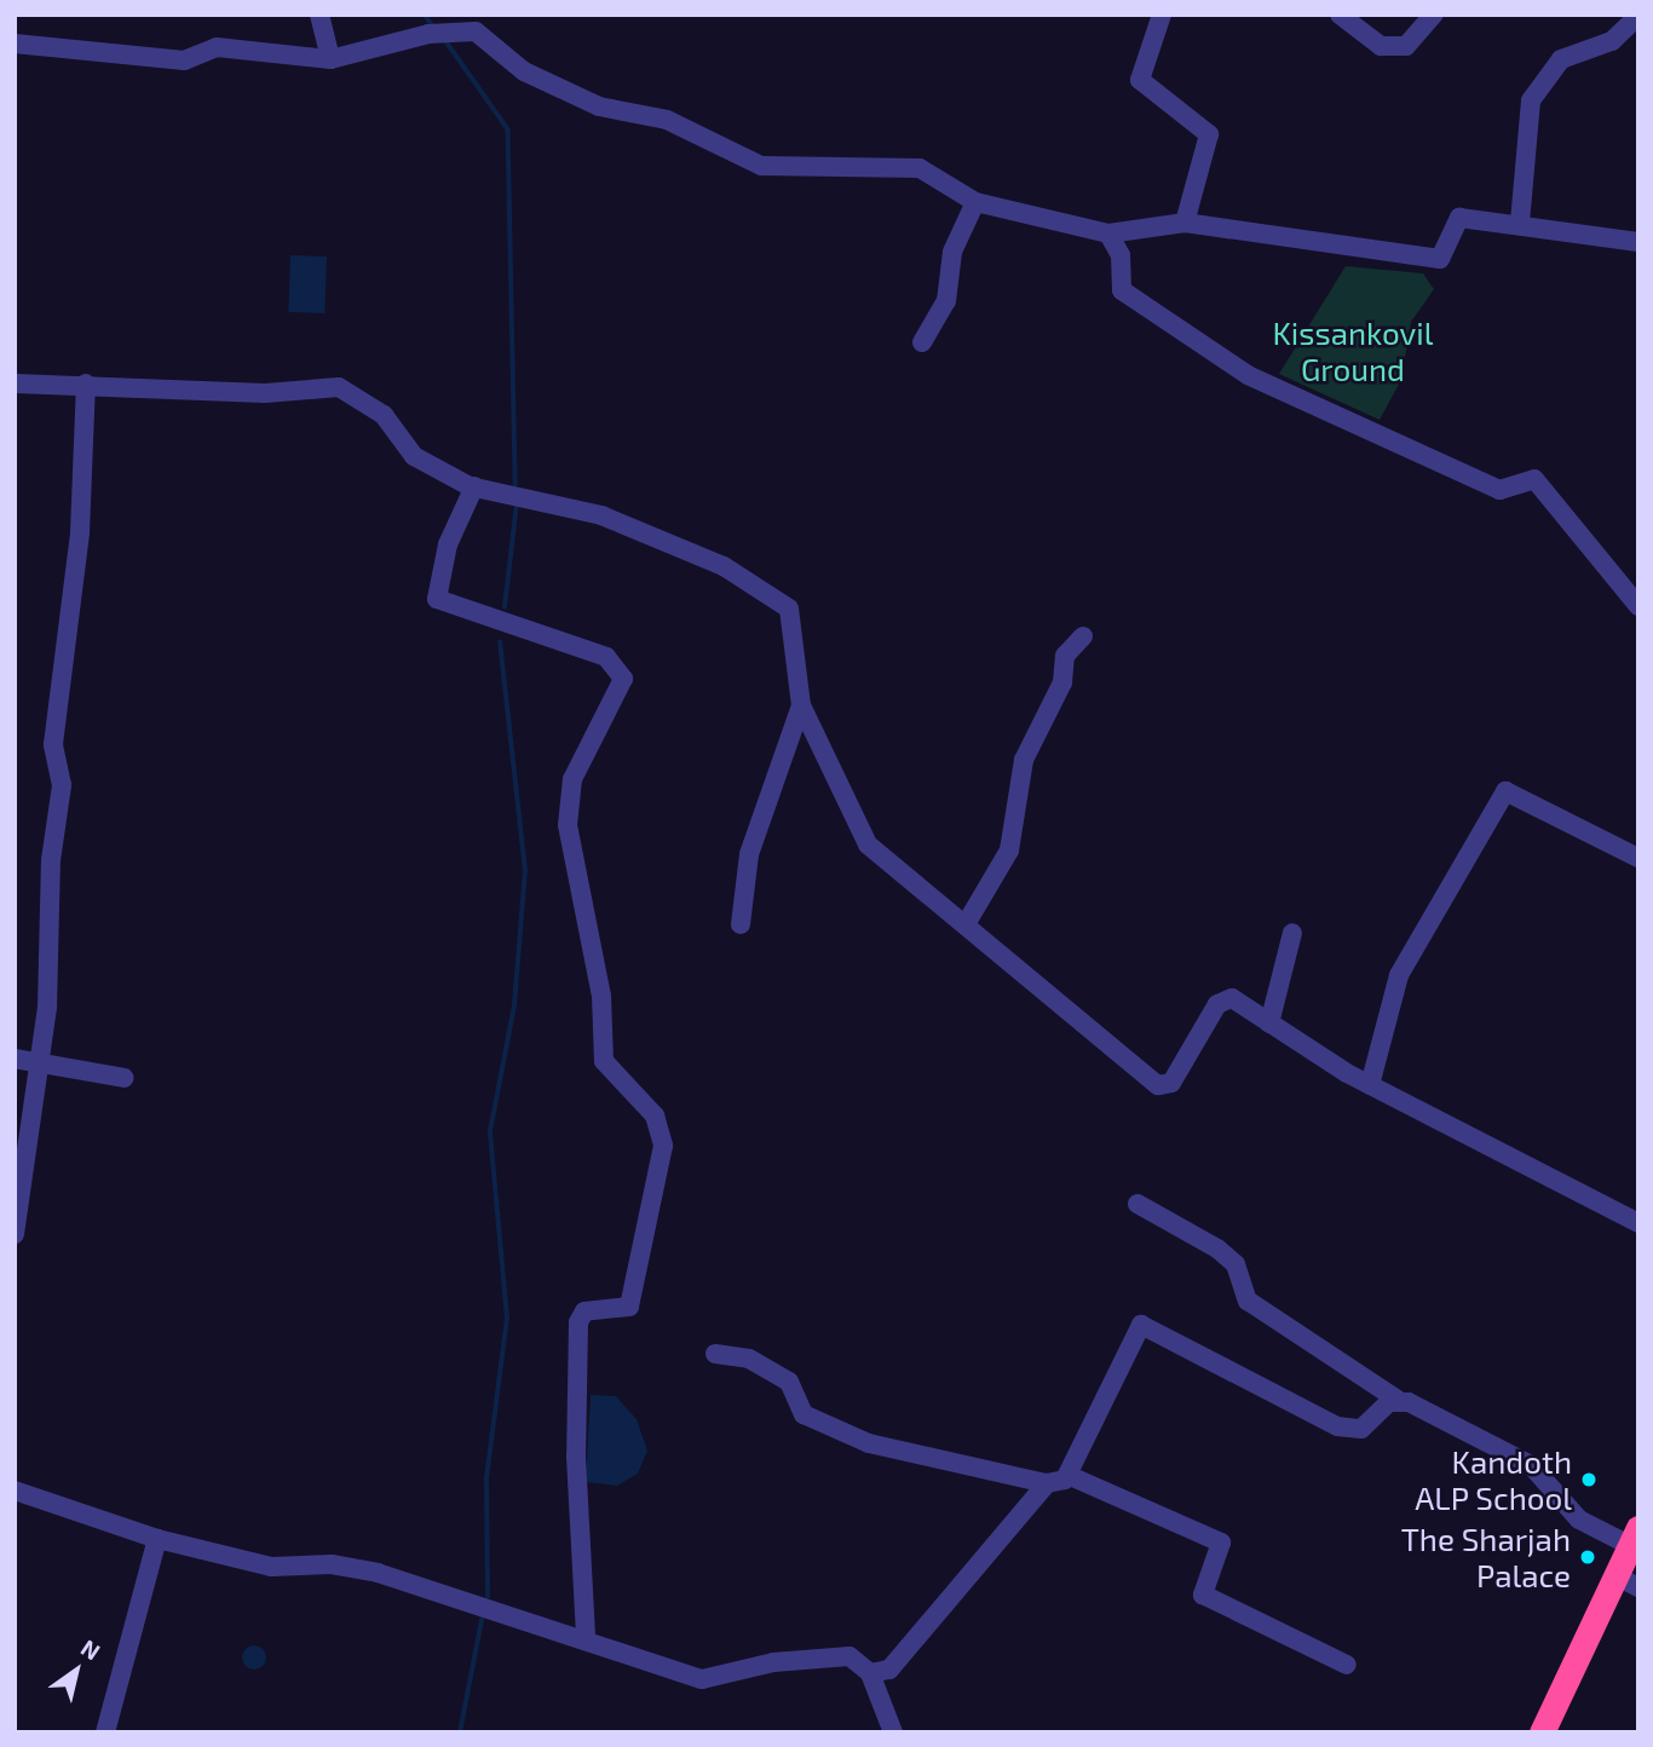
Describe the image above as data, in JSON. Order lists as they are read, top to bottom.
{
  "parks": ["Kissankovil Ground"],
  "places": ["Kandoth ALP School", "The Sharjah Palace"],
  "north": "top right"
}
